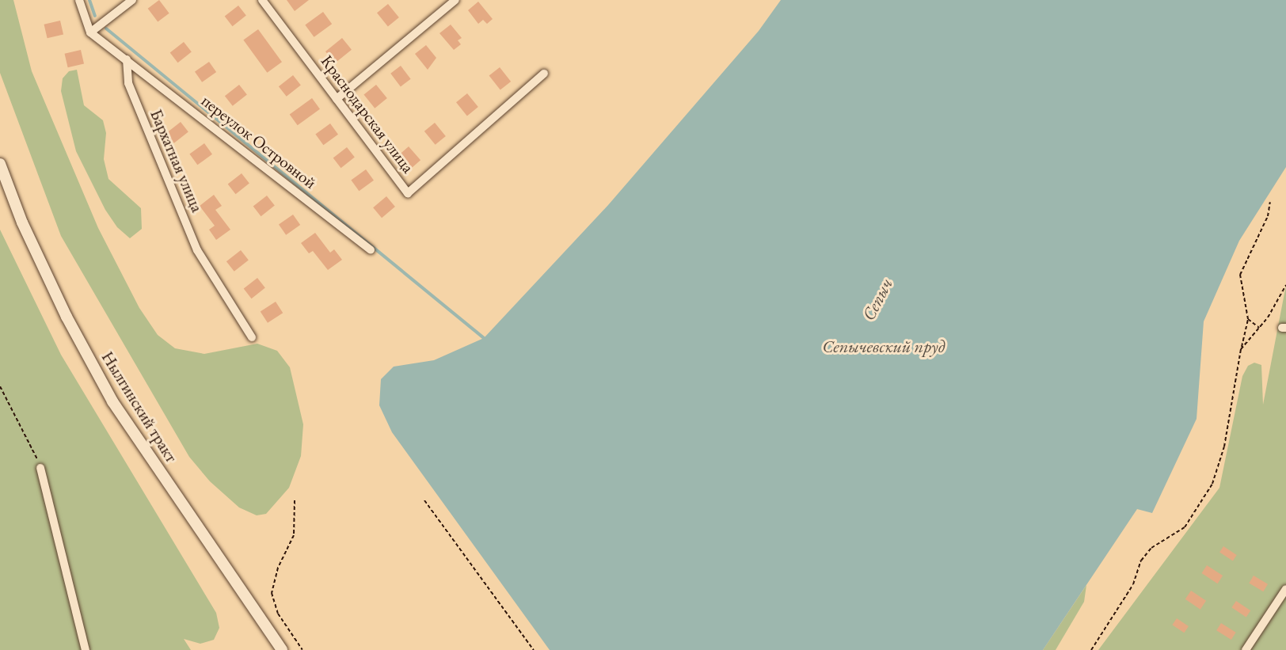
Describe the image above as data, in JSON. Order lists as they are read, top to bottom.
{
  "streets": {
    "main road": ["Нылгинский тракт"],
    "street": ["Краснодарская улица", "переулок Островной", "Бархатная улица"]
  },
  "crossings": [
    ["переулок Островной", "Бархатная улица"]
  ],
  "water": ["Сепыч", "Сепычевский пруд"]
}
